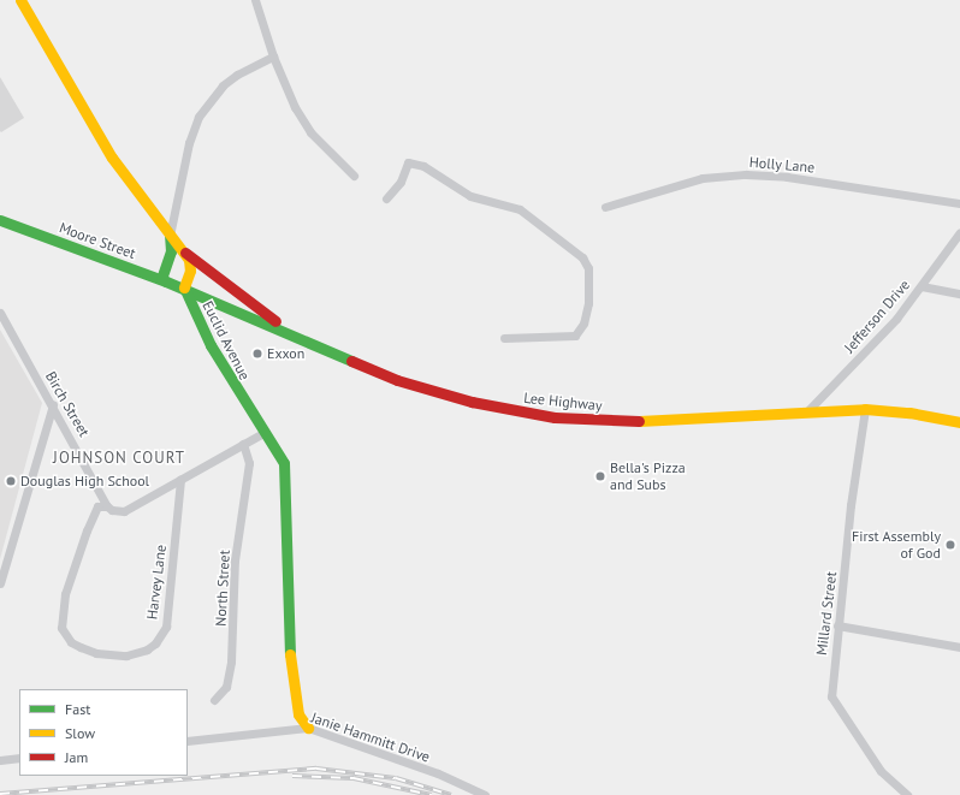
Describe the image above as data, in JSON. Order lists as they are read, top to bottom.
{
  "streets": {
    "main road": ["Moore Street", "Euclid Avenue", "Lee Highway"],
    "street": [
      "Holly Lane",
      "Jefferson Drive",
      "Birch Street",
      "Harvey Lane",
      "North Street",
      "Millard Street",
      "Janie Hammitt Drive"
    ]
  },
  "crossings": [
    ["Moore Street", "Euclid Avenue"],
    ["Moore Street", "Lee Highway"],
    ["Jefferson Drive", "Lee Highway"],
    ["Euclid Avenue", "Lee Highway"],
    ["Euclid Avenue", "Janie Hammitt Drive"],
    ["Lee Highway", "Millard Street"],
    ["Birch Street", "Harvey Lane"]
  ],
  "districts": ["JOHNSON COURT"],
  "places": [
    "Exxon",
    "Bella's Pizza and Subs",
    "Douglas High School",
    "First Assembly of God"
  ],
  "legend": ["Fast", "Slow", "Jam"]
}
